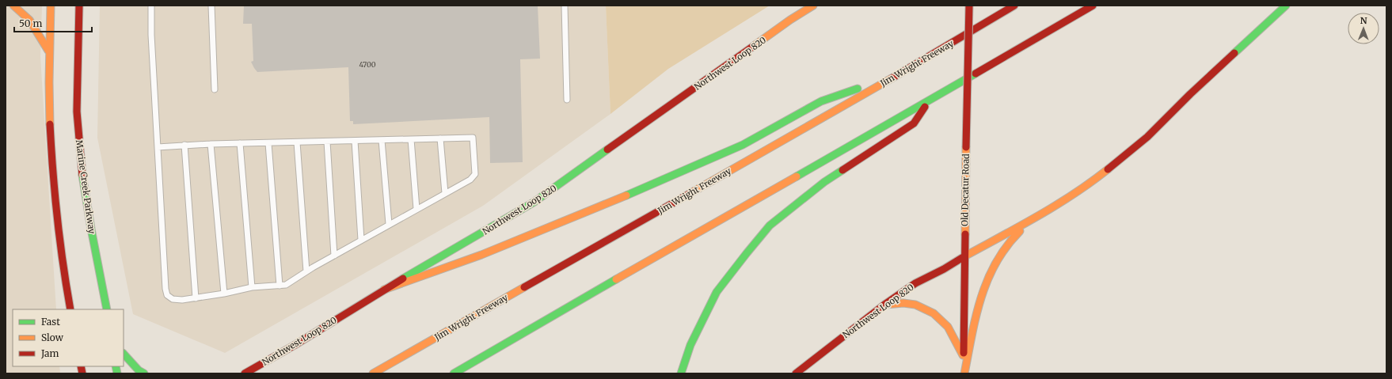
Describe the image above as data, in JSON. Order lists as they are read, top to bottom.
{
  "streets": {
    "main road": [
      "Northwest Loop 820",
      "Jim Wright Freeway",
      "Marine Creek Parkway",
      "Old Decatur Road"
    ]
  },
  "crossings": [
    ["Northwest Loop 820", "Old Decatur Road"]
  ],
  "house_numbers": ["4700"],
  "legend": ["Fast", "Slow", "Jam"],
  "scale_bar": "50 m",
  "north": "top"
}
